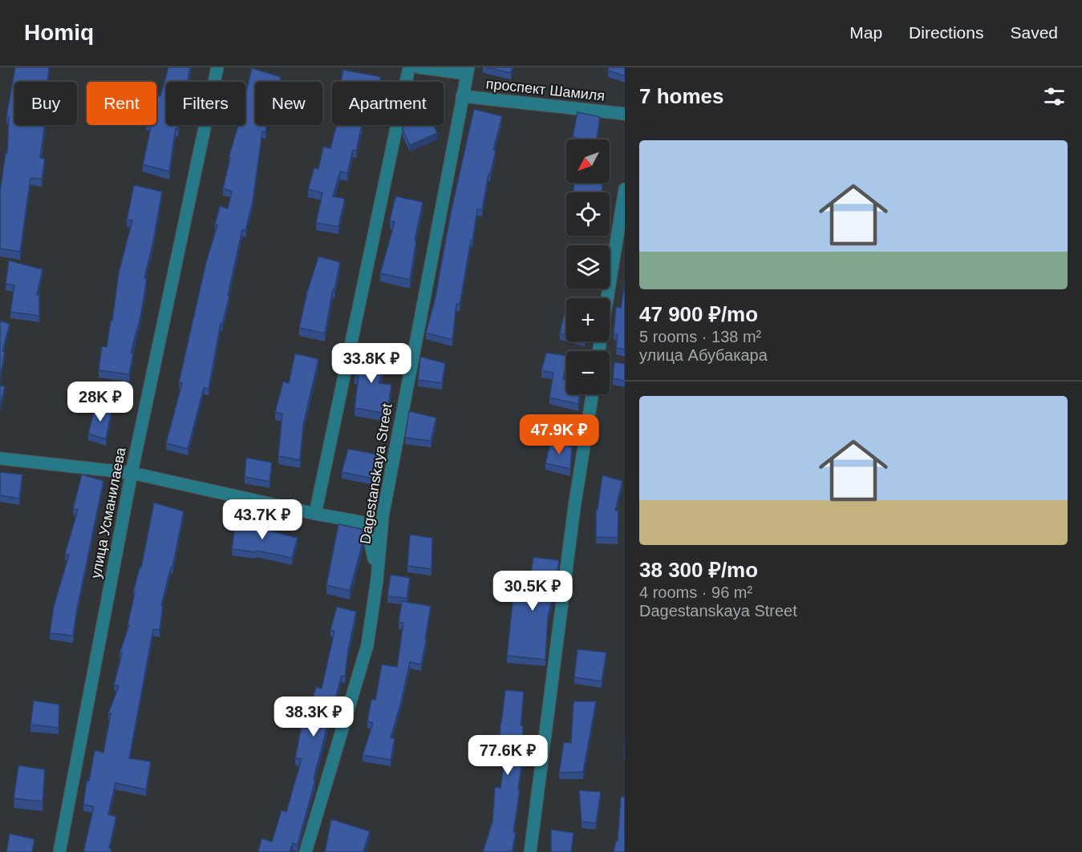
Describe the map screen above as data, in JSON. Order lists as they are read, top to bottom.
{
  "streets": {
    "street": ["проспект Шамиля", "Dagestanskaya Street", "улица Усманилаева"]
  },
  "crossings": [
    ["проспект Шамиля", "Dagestanskaya Street"]
  ],
  "north": "bottom left",
  "page": {
    "header": "Homiq",
    "nav": ["Map", "Directions", "Saved"],
    "heading": "7 homes",
    "chip": [
      "Buy",
      "Rent",
      "Filters",
      "New",
      "Apartment"
    ],
    "list": [
      {
        "name": "47 900 ₽/mo",
        "note": "5 rooms · 138 m² · улица Абубакара"
      },
      {
        "name": "38 300 ₽/mo",
        "note": "4 rooms · 96 m² · Dagestanskaya Street"
      }
    ],
    "map_buttons": ["+", "−"],
    "price": [
      "33.8K ₽",
      "28K ₽",
      "47.9K ₽",
      "43.7K ₽",
      "30.5K ₽",
      "38.3K ₽",
      "77.6K ₽"
    ]
  }
}
